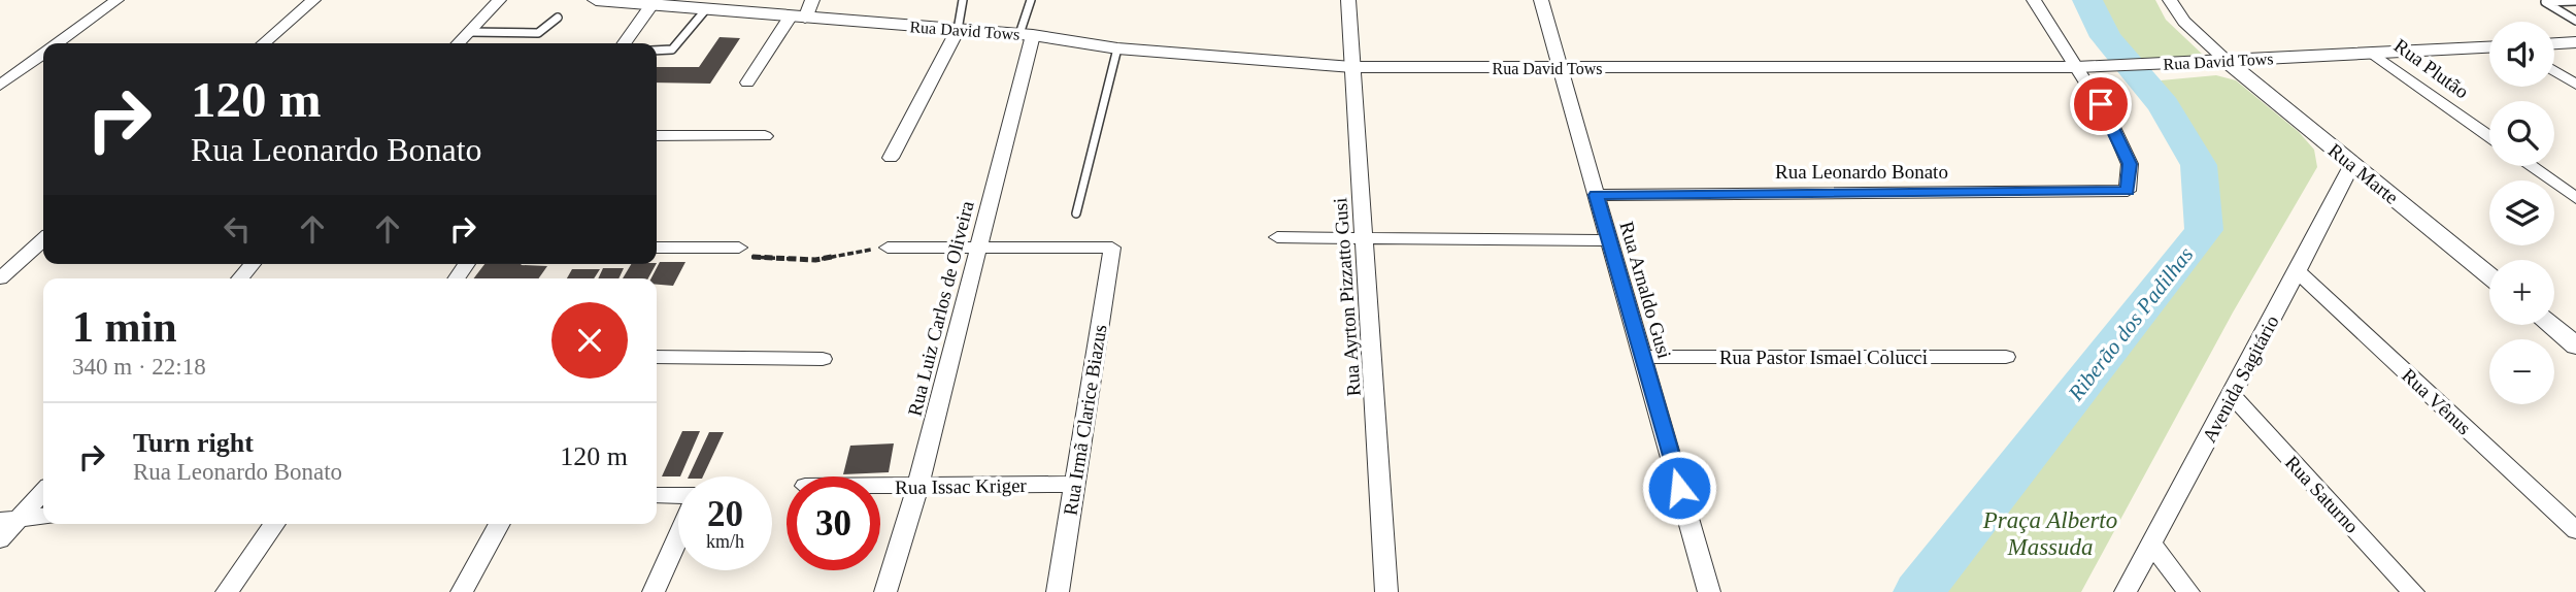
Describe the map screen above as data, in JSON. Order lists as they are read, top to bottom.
{
  "streets": {
    "street": [
      "Rua David Tows",
      "Rua Plutão",
      "Rua Leonardo Bonato",
      "Rua Marte",
      "Rua Arnaldo Gusi",
      "Rua Ayrton Pizzatto Gusi",
      "Rua Luiz Carlos de Oliveira",
      "Rua Pastor Ismael Colucci",
      "Avenida Sagitário",
      "Rua Vênus",
      "Rua Irmã Clarice Biazus",
      "Rua Issac Kriger",
      "Rua Saturno"
    ]
  },
  "crossings": [
    ["Rua David Tows", "Rua Plutão"],
    ["Rua David Tows", "Rua Leonardo Bonato"],
    ["Rua David Tows", "Rua Marte"],
    ["Rua David Tows", "Rua Arnaldo Gusi"],
    ["Rua David Tows", "Rua Ayrton Pizzatto Gusi"],
    ["Rua David Tows", "Rua Luiz Carlos de Oliveira"],
    ["Rua Leonardo Bonato", "Rua Arnaldo Gusi"],
    ["Rua Marte", "Avenida Sagitário"],
    ["Rua Arnaldo Gusi", "Rua Pastor Ismael Colucci"],
    ["Rua Luiz Carlos de Oliveira", "Rua Irmã Clarice Biazus"],
    ["Rua Luiz Carlos de Oliveira", "Rua Issac Kriger"],
    ["Avenida Sagitário", "Rua Vênus"],
    ["Avenida Sagitário", "Rua Saturno"],
    ["Rua Irmã Clarice Biazus", "Rua Issac Kriger"]
  ],
  "water": ["Riberão dos Padilhas"],
  "parks": ["Praça Alberto Massuda"],
  "page": {
    "map_buttons": ["+", "−"],
    "turn": ["120 m", "Rua Leonardo Bonato"],
    "heading": ["1 min", "340 m · 22:18"],
    "list": [
      {
        "name": "Turn right",
        "note": "Rua Leonardo Bonato",
        "value": "120 m"
      }
    ],
    "speed": "20 km/h",
    "limit": "30"
  }
}
